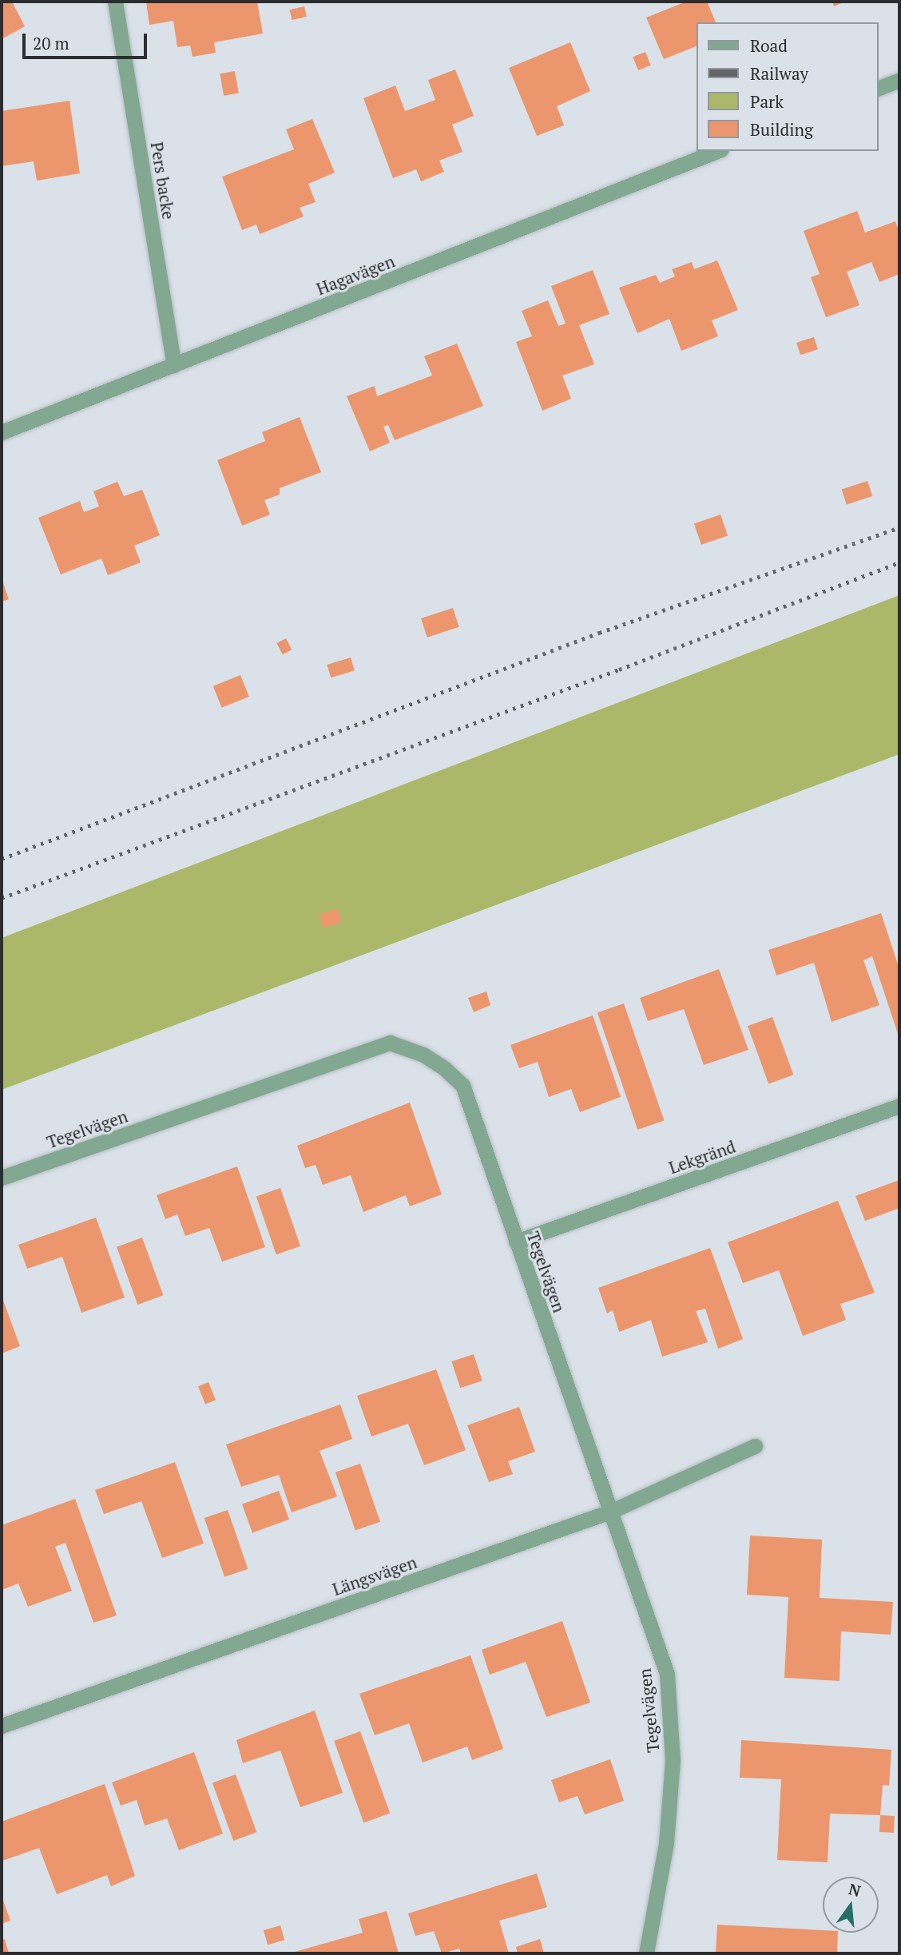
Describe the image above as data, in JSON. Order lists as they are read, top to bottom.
{
  "streets": {
    "street": [
      "Pers backe",
      "Hagavägen",
      "Tegelvägen",
      "Lekgränd",
      "Längsvägen"
    ]
  },
  "crossings": [
    ["Pers backe", "Hagavägen"],
    ["Tegelvägen", "Lekgränd"],
    ["Tegelvägen", "Längsvägen"]
  ],
  "legend": [
    "Road",
    "Railway",
    "Park",
    "Building"
  ],
  "scale_bar": "20 m",
  "north": "top"
}
